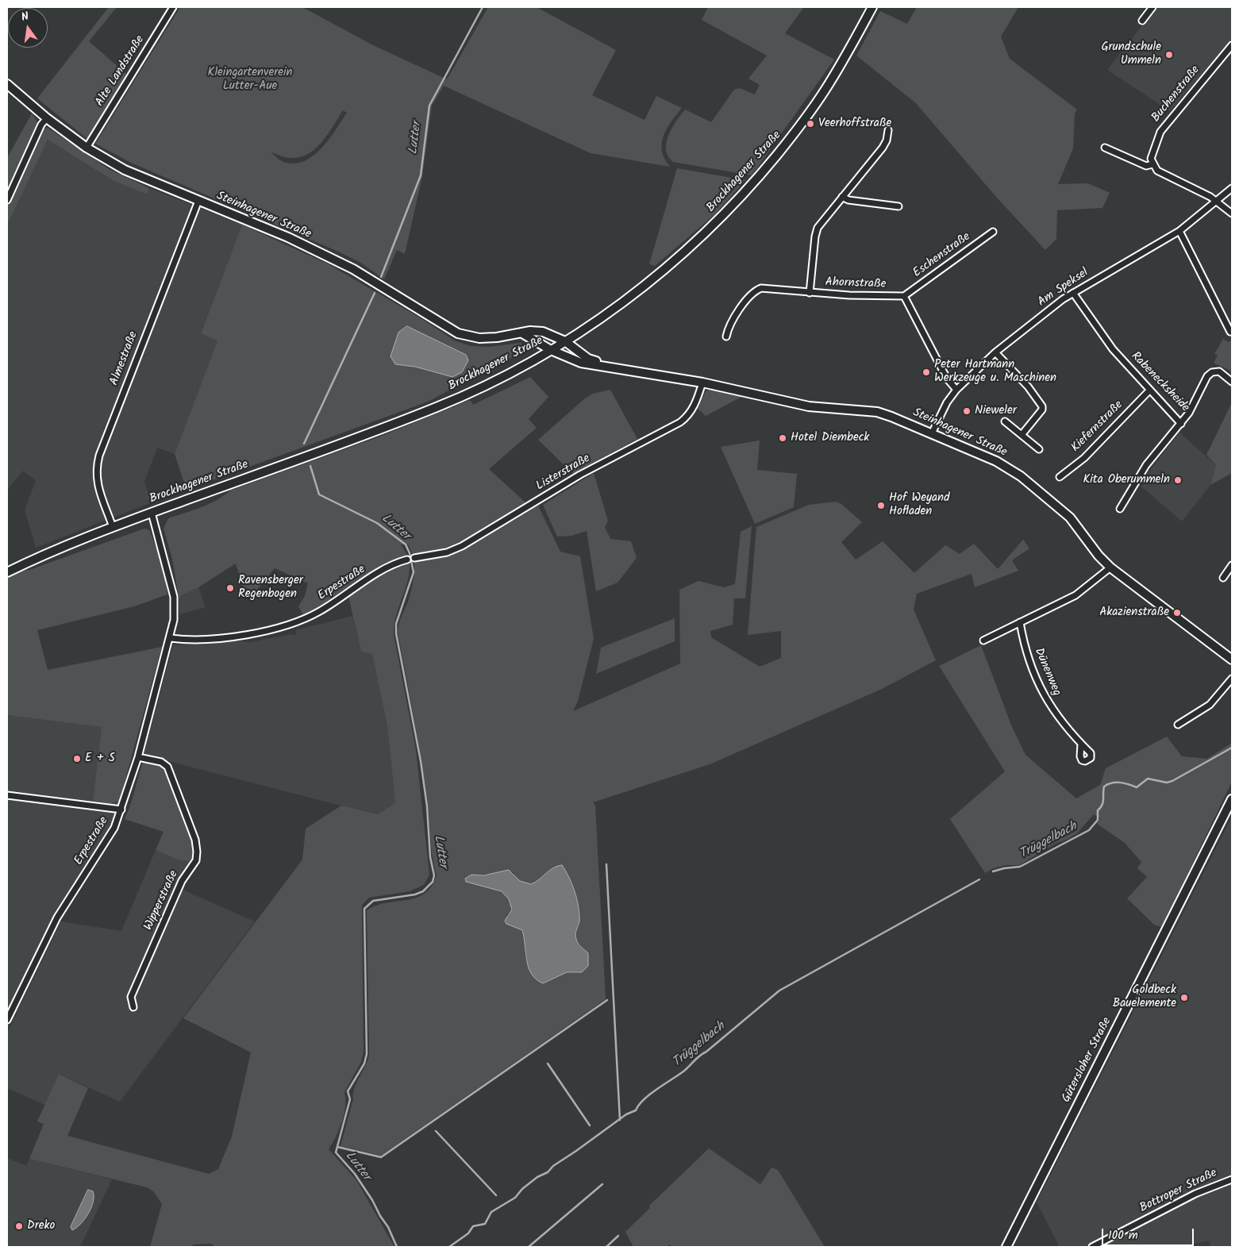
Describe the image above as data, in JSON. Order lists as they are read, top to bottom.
{
  "streets": {
    "main road": ["Brockhagener Straße", "Steinhagener Straße", "Gütersloher Straße"],
    "street": [
      "Alte Landstraße",
      "Buchenstraße",
      "Eschenstraße",
      "Ahornstraße",
      "Am Speksel",
      "Almestraße",
      "Rabenecksheide",
      "Kiefernstraße",
      "Listerstraße",
      "Erpestraße",
      "Dünenweg",
      "Wipperstraße",
      "Bottroper Straße"
    ]
  },
  "crossings": [
    ["Alte Landstraße", "Steinhagener Straße"],
    ["Brockhagener Straße", "Steinhagener Straße"],
    ["Brockhagener Straße", "Almestraße"],
    ["Brockhagener Straße", "Erpestraße"],
    ["Steinhagener Straße", "Am Speksel"],
    ["Steinhagener Straße", "Almestraße"],
    ["Steinhagener Straße", "Listerstraße"],
    ["Eschenstraße", "Ahornstraße"],
    ["Am Speksel", "Rabenecksheide"],
    ["Rabenecksheide", "Kiefernstraße"],
    ["Erpestraße", "Wipperstraße"]
  ],
  "water": ["Lutter", "Trüggelbach"],
  "parks": ["Kleingartenverein Lutter-Aue"],
  "places": [
    "Grundschule Ummeln",
    "Veerhoffstraße",
    "Peter Hartmann Werkzeuge u. Maschinen",
    "Nieweler",
    "Hotel Diembeck",
    "Kita Oberummeln",
    "Hof Weyand Hofladen",
    "Ravensberger Regenbogen",
    "Akazienstraße",
    "E + S",
    "Goldbeck Bauelemente",
    "Dreko"
  ],
  "scale_bar": "100 m",
  "north": "top"
}
